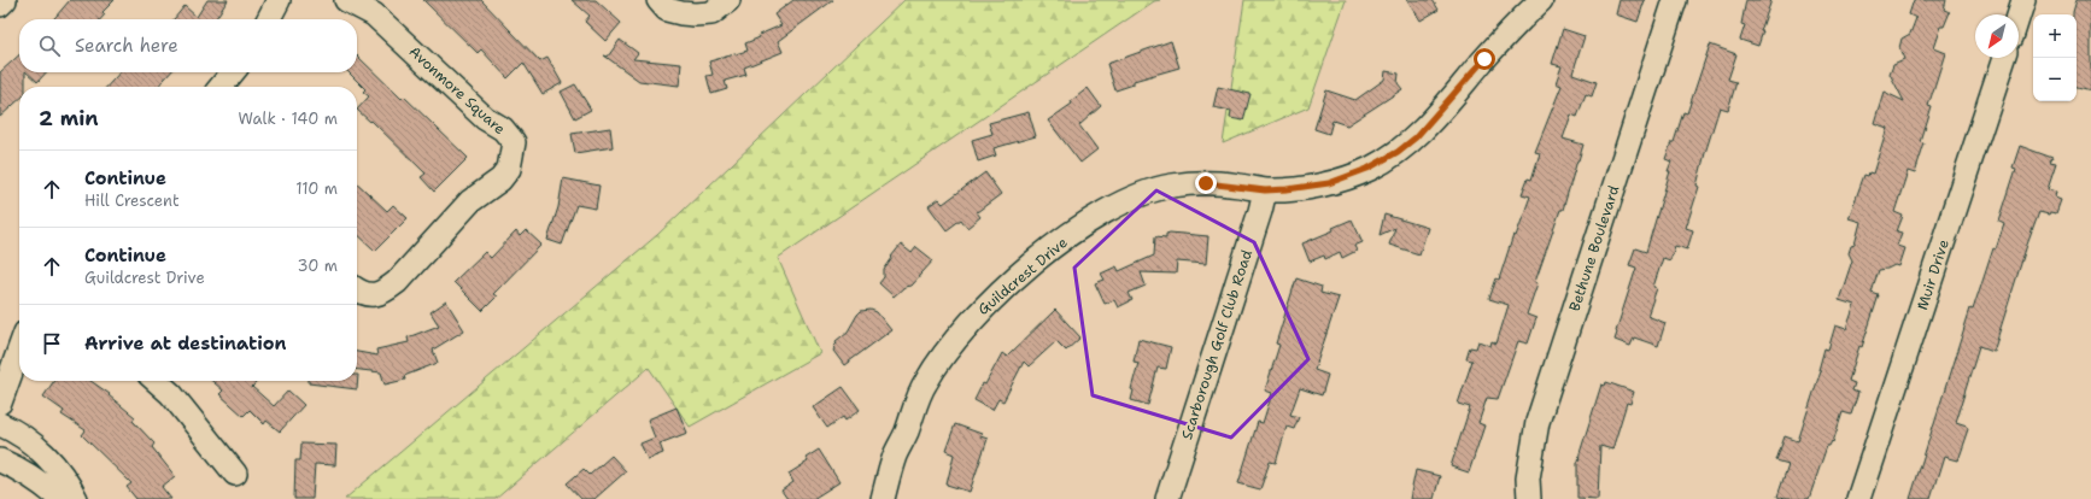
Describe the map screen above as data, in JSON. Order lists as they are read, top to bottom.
{
  "streets": {
    "street": [
      "Avonmore Square",
      "Bethune Boulevard",
      "Muir Drive",
      "Guildcrest Drive",
      "Scarborough Golf Club Road"
    ]
  },
  "crossings": [
    ["Guildcrest Drive", "Scarborough Golf Club Road"]
  ],
  "north": "bottom left",
  "page": {
    "map_buttons": ["+", "−"],
    "search": "Search here",
    "heading": ["2 min", "Walk · 140 m"],
    "list": [
      ["Continue", "Hill Crescent", "110 m"],
      ["Continue", "Guildcrest Drive", "30 m"],
      "Arrive at destination"
    ]
  }
}
